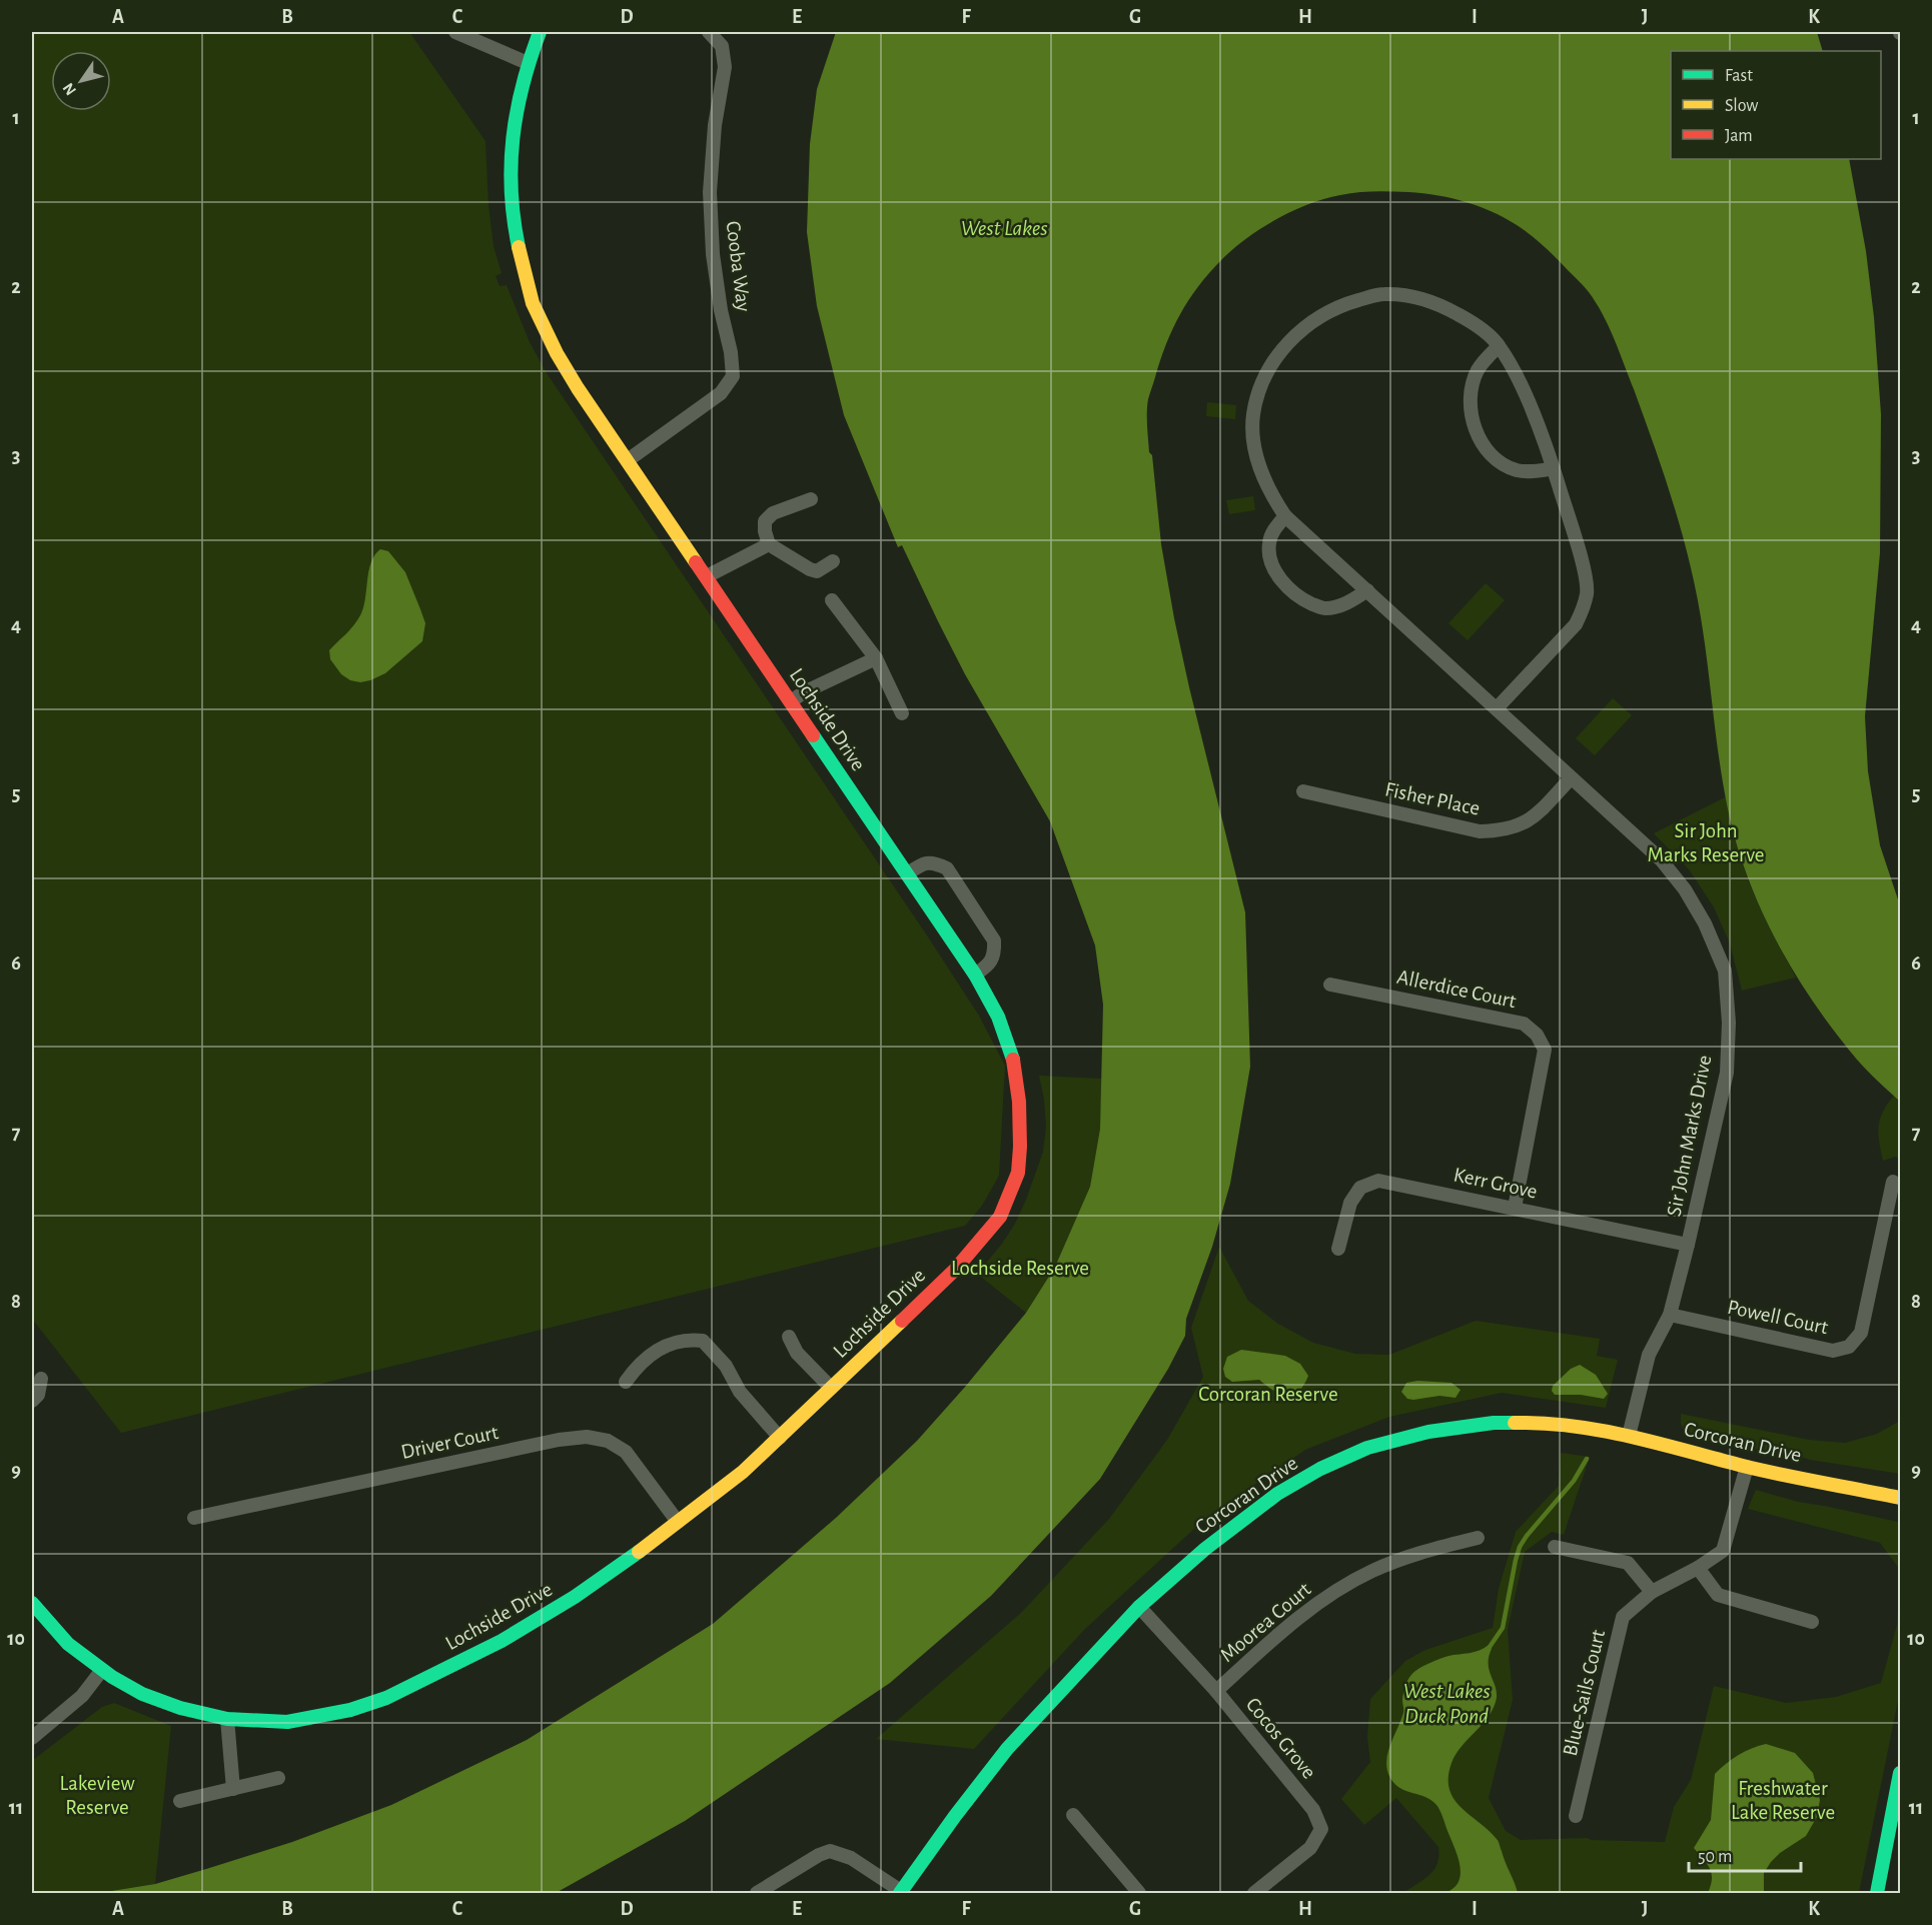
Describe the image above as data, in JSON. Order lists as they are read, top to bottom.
{
  "streets": {
    "street": [
      "Cooba Way",
      "Lochside Drive",
      "Fisher Place",
      "Allerdice Court",
      "Sir John Marks Drive",
      "Kerr Grove",
      "Powell Court",
      "Driver Court",
      "Corcoran Drive",
      "Moorea Court",
      "Blue-Sails Court",
      "Cocos Grove"
    ]
  },
  "crossings": [
    ["Cooba Way", "Lochside Drive"],
    ["Lochside Drive", "Driver Court"],
    ["Fisher Place", "Sir John Marks Drive"],
    ["Allerdice Court", "Kerr Grove"],
    ["Sir John Marks Drive", "Kerr Grove"],
    ["Sir John Marks Drive", "Powell Court"],
    ["Sir John Marks Drive", "Corcoran Drive"],
    ["Corcoran Drive", "Blue-Sails Court"],
    ["Corcoran Drive", "Cocos Grove"],
    ["Moorea Court", "Cocos Grove"]
  ],
  "water": ["West Lakes", "West Lakes Duck Pond"],
  "parks": [
    "Sir John Marks Reserve",
    "Lochside Reserve",
    "Corcoran Reserve",
    "Lakeview Reserve",
    "Freshwater Lake Reserve"
  ],
  "legend": ["Fast", "Slow", "Jam"],
  "scale_bar": "50 m",
  "north": "bottom left",
  "grid": {
    "columns": [
      "A",
      "B",
      "C",
      "D",
      "E",
      "F",
      "G",
      "H",
      "I",
      "J",
      "K"
    ],
    "rows": [
      "1",
      "2",
      "3",
      "4",
      "5",
      "6",
      "7",
      "8",
      "9",
      "10",
      "11"
    ]
  }
}
